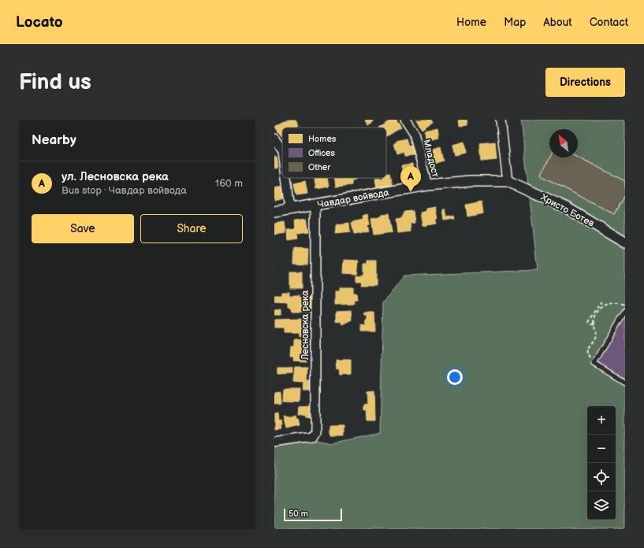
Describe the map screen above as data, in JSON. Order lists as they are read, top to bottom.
{
  "streets": {
    "street": [
      "Младост",
      "Чавдар войвода",
      "Христо Ботев",
      "Лесновска река"
    ]
  },
  "crossings": [
    ["Младост", "Чавдар войвода"],
    ["Чавдар войвода", "Христо Ботев"],
    ["Чавдар войвода", "Лесновска река"]
  ],
  "legend": ["Homes", "Offices", "Other"],
  "scale_bar": "50 m",
  "north": "top left",
  "page": {
    "header": "Locato",
    "nav": [
      "Home",
      "Map",
      "About",
      "Contact"
    ],
    "buttons": [
      "Directions",
      ["Save", "Share"]
    ],
    "title": "Find us",
    "heading": "Nearby",
    "list": [
      {
        "mark": "A",
        "name": "ул. Лесновска река",
        "note": "Bus stop · Чавдар войвода",
        "value": "160 m"
      }
    ],
    "pins": "A",
    "map_buttons": ["+", "−"],
    "scale": "50 m"
  }
}
